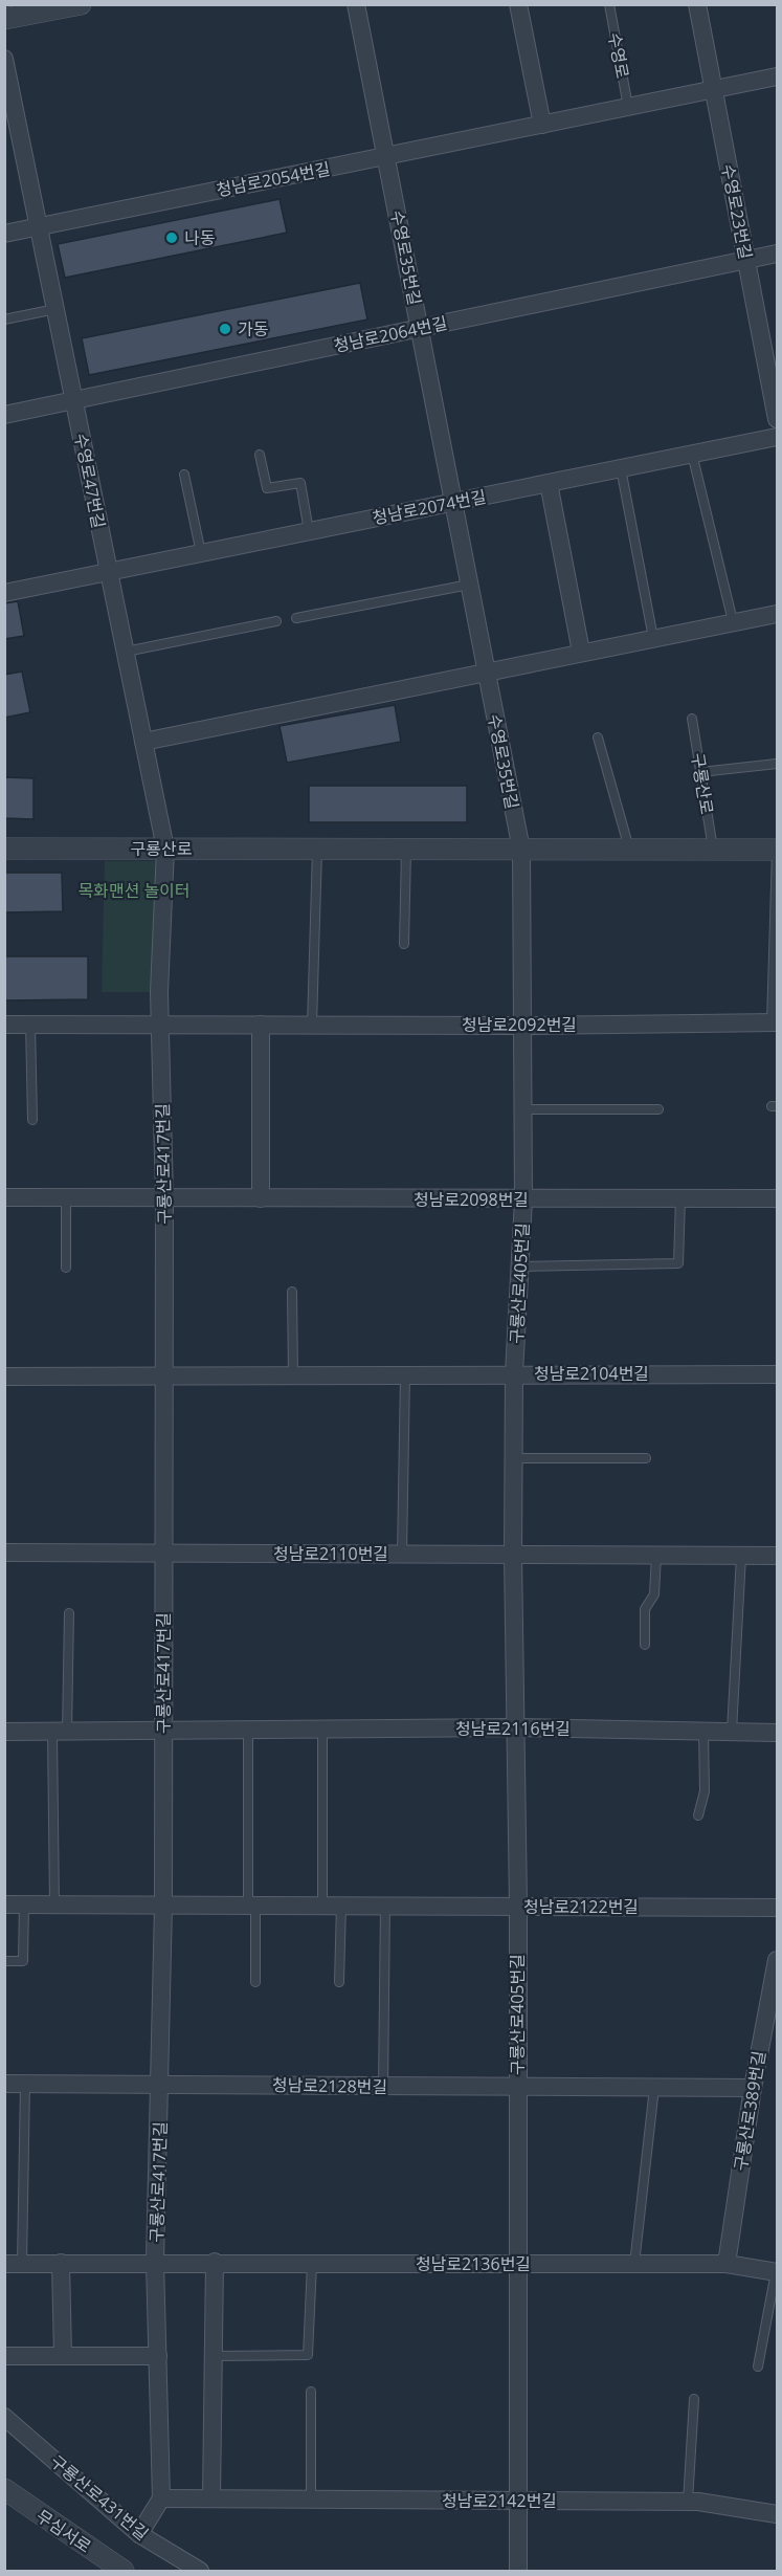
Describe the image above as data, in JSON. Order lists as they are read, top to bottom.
{
  "streets": {
    "street": [
      "청남로2054번길",
      "수영로23번길",
      "수영로35번길",
      "청남로2064번길",
      "수영로47번길",
      "청남로2074번길",
      "구룡산로",
      "청남로2092번길",
      "구룡산로417번길",
      "청남로2098번길",
      "구룡산로405번길",
      "청남로2104번길",
      "청남로2110번길",
      "청남로2116번길",
      "청남로2122번길",
      "청남로2128번길",
      "구룡산로389번길",
      "청남로2136번길",
      "구룡산로431번길",
      "청남로2142번길",
      "무심서로"
    ],
    "lane": ["수영로"]
  },
  "crossings": [
    ["수영로", "청남로2054번길"],
    ["청남로2054번길", "수영로23번길"],
    ["청남로2054번길", "수영로35번길"],
    ["청남로2054번길", "수영로47번길"],
    ["수영로23번길", "청남로2064번길"],
    ["수영로35번길", "청남로2064번길"],
    ["수영로35번길", "청남로2074번길"],
    ["수영로35번길", "구룡산로"],
    ["수영로35번길", "구룡산로405번길"],
    ["청남로2064번길", "수영로47번길"],
    ["수영로47번길", "청남로2074번길"],
    ["수영로47번길", "구룡산로"],
    ["수영로47번길", "구룡산로417번길"],
    ["구룡산로", "청남로2092번길"],
    ["구룡산로", "구룡산로417번길"],
    ["구룡산로", "구룡산로405번길"],
    ["청남로2092번길", "구룡산로417번길"],
    ["청남로2092번길", "구룡산로405번길"],
    ["구룡산로417번길", "청남로2098번길"],
    ["구룡산로417번길", "청남로2104번길"],
    ["구룡산로417번길", "청남로2110번길"],
    ["구룡산로417번길", "청남로2116번길"],
    ["구룡산로417번길", "청남로2122번길"],
    ["구룡산로417번길", "청남로2128번길"],
    ["구룡산로417번길", "청남로2136번길"],
    ["구룡산로417번길", "청남로2142번길"],
    ["청남로2098번길", "구룡산로405번길"],
    ["구룡산로405번길", "청남로2104번길"],
    ["구룡산로405번길", "청남로2110번길"],
    ["구룡산로405번길", "청남로2116번길"],
    ["구룡산로405번길", "청남로2122번길"],
    ["구룡산로405번길", "청남로2128번길"],
    ["구룡산로405번길", "청남로2136번길"],
    ["구룡산로405번길", "청남로2142번길"],
    ["청남로2128번길", "구룡산로389번길"],
    ["청남로2128번길", "청남로2136번길"],
    ["구룡산로389번길", "청남로2136번길"]
  ],
  "parks": ["목화맨션 놀이터"],
  "places": ["나동", "가동"]
}
